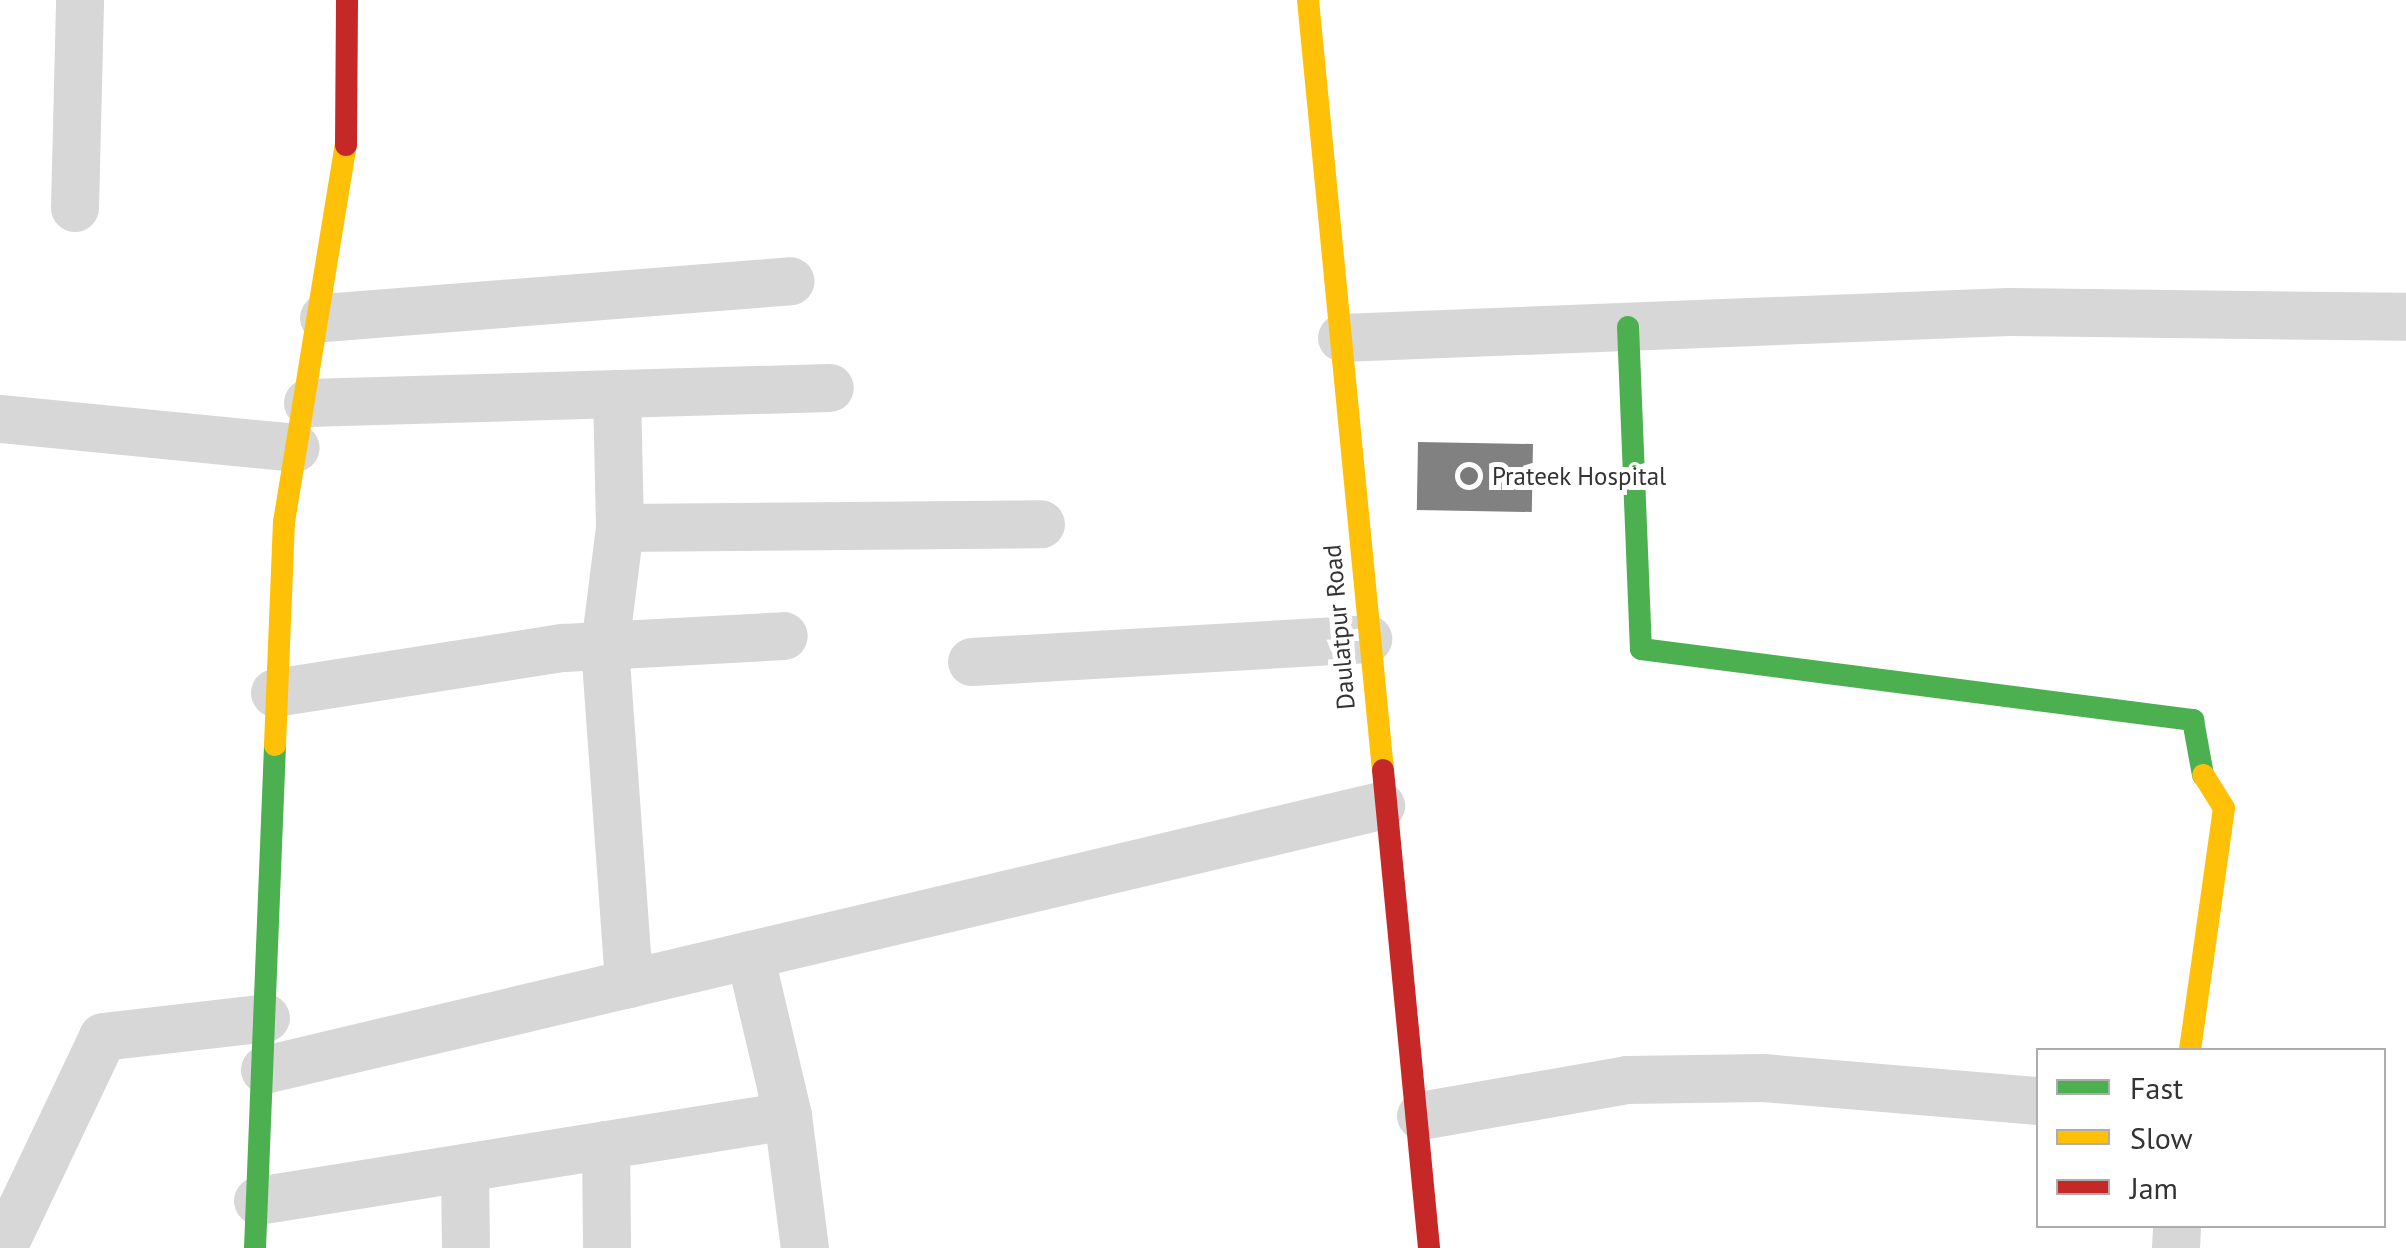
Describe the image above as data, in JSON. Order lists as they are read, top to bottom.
{
  "streets": {
    "street": ["Daulatpur Road"]
  },
  "places": ["Prateek Hospital"],
  "legend": ["Fast", "Slow", "Jam"]
}
